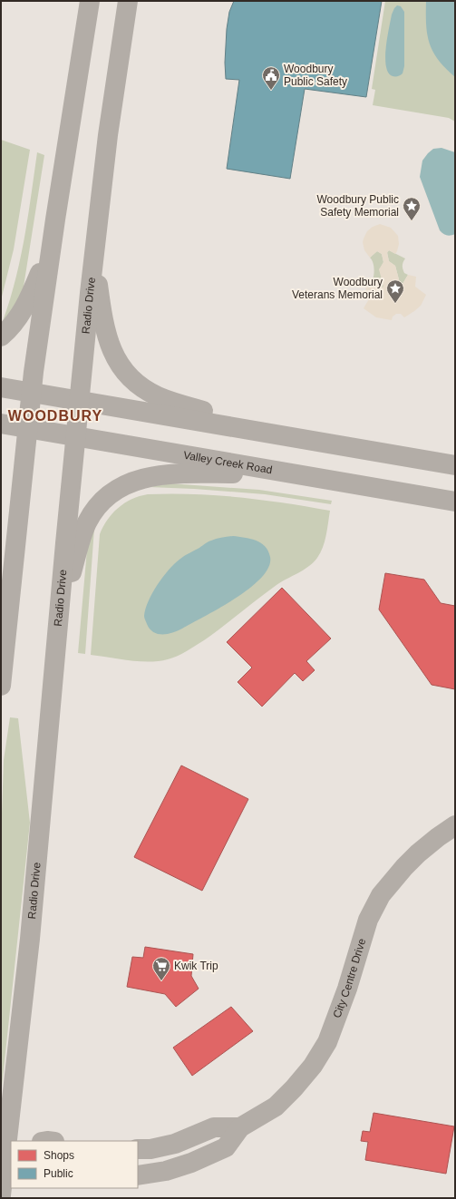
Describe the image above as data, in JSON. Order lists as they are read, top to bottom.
{
  "streets": {
    "main road": ["Radio Drive", "Valley Creek Road", "City Centre Drive"]
  },
  "crossings": [
    ["Radio Drive", "Valley Creek Road"]
  ],
  "districts": ["WOODBURY"],
  "places": {
    "public building": ["Woodbury Public Safety"],
    "place": ["Woodbury Public Safety Memorial", "Woodbury Veterans Memorial"],
    "supermarket": ["Kwik Trip"]
  },
  "legend": ["Shops", "Public"]
}
